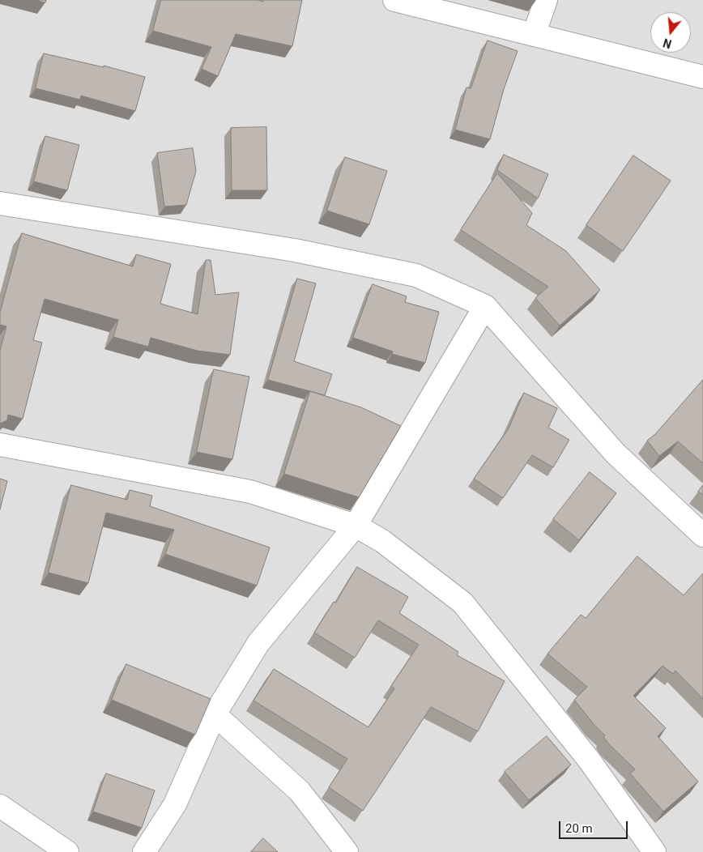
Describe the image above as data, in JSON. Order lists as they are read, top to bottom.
{
  "scale_bar": "20 m",
  "north": "bottom"
}
